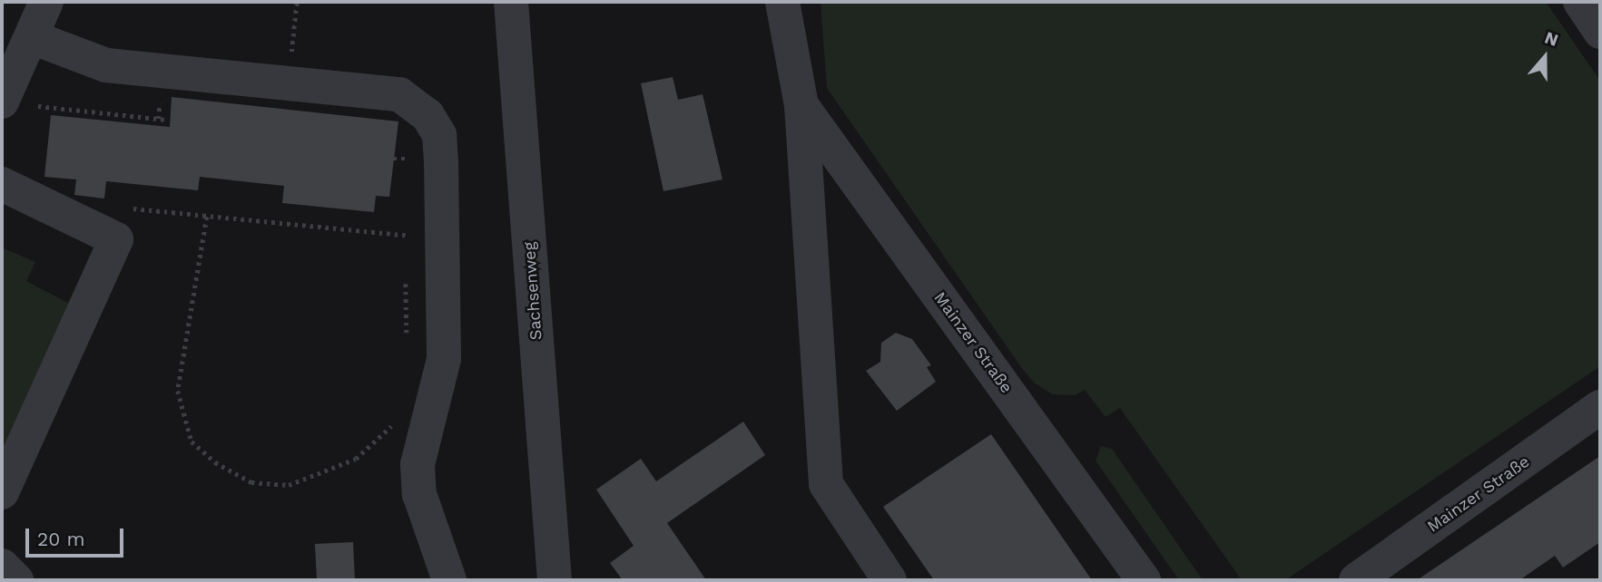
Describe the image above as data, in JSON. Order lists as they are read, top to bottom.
{
  "streets": {
    "lane": ["Sachsenweg", "Mainzer Straße"]
  },
  "scale_bar": "20 m",
  "north": "top"
}
